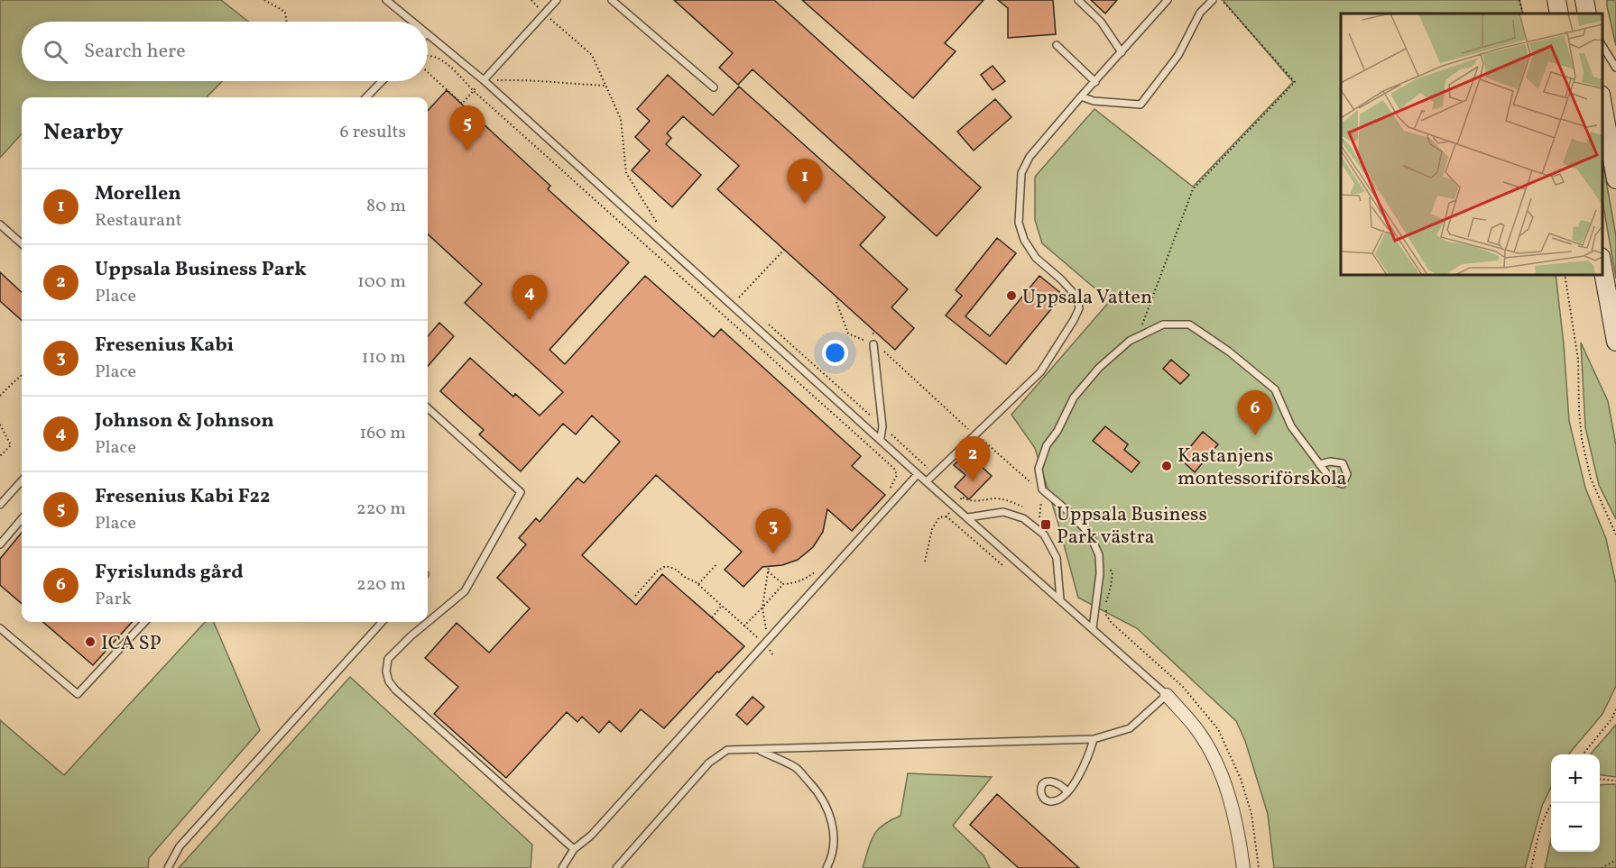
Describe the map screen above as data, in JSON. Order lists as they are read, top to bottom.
{
  "places": {
    "other": ["Uppsala Vatten", "Kastanjens montessoriförskola", "ICA SP"],
    "transit": ["Uppsala Business Park västra"]
  },
  "page": {
    "search": "Search here",
    "heading": ["Nearby", "6 results"],
    "pins": [
      "5",
      "1",
      "4",
      "6",
      "2",
      "3"
    ],
    "list": [
      {
        "mark": "1",
        "name": "Morellen",
        "note": "Restaurant",
        "value": "80 m"
      },
      {
        "mark": "2",
        "name": "Uppsala Business Park",
        "note": "Place",
        "value": "100 m"
      },
      {
        "mark": "3",
        "name": "Fresenius Kabi",
        "note": "Place",
        "value": "110 m"
      },
      {
        "mark": "4",
        "name": "Johnson & Johnson",
        "note": "Place",
        "value": "160 m"
      },
      {
        "mark": "5",
        "name": "Fresenius Kabi F22",
        "note": "Place",
        "value": "220 m"
      },
      {
        "mark": "6",
        "name": "Fyrislunds gård",
        "note": "Park",
        "value": "220 m"
      }
    ],
    "map_buttons": ["+", "−"]
  }
}
